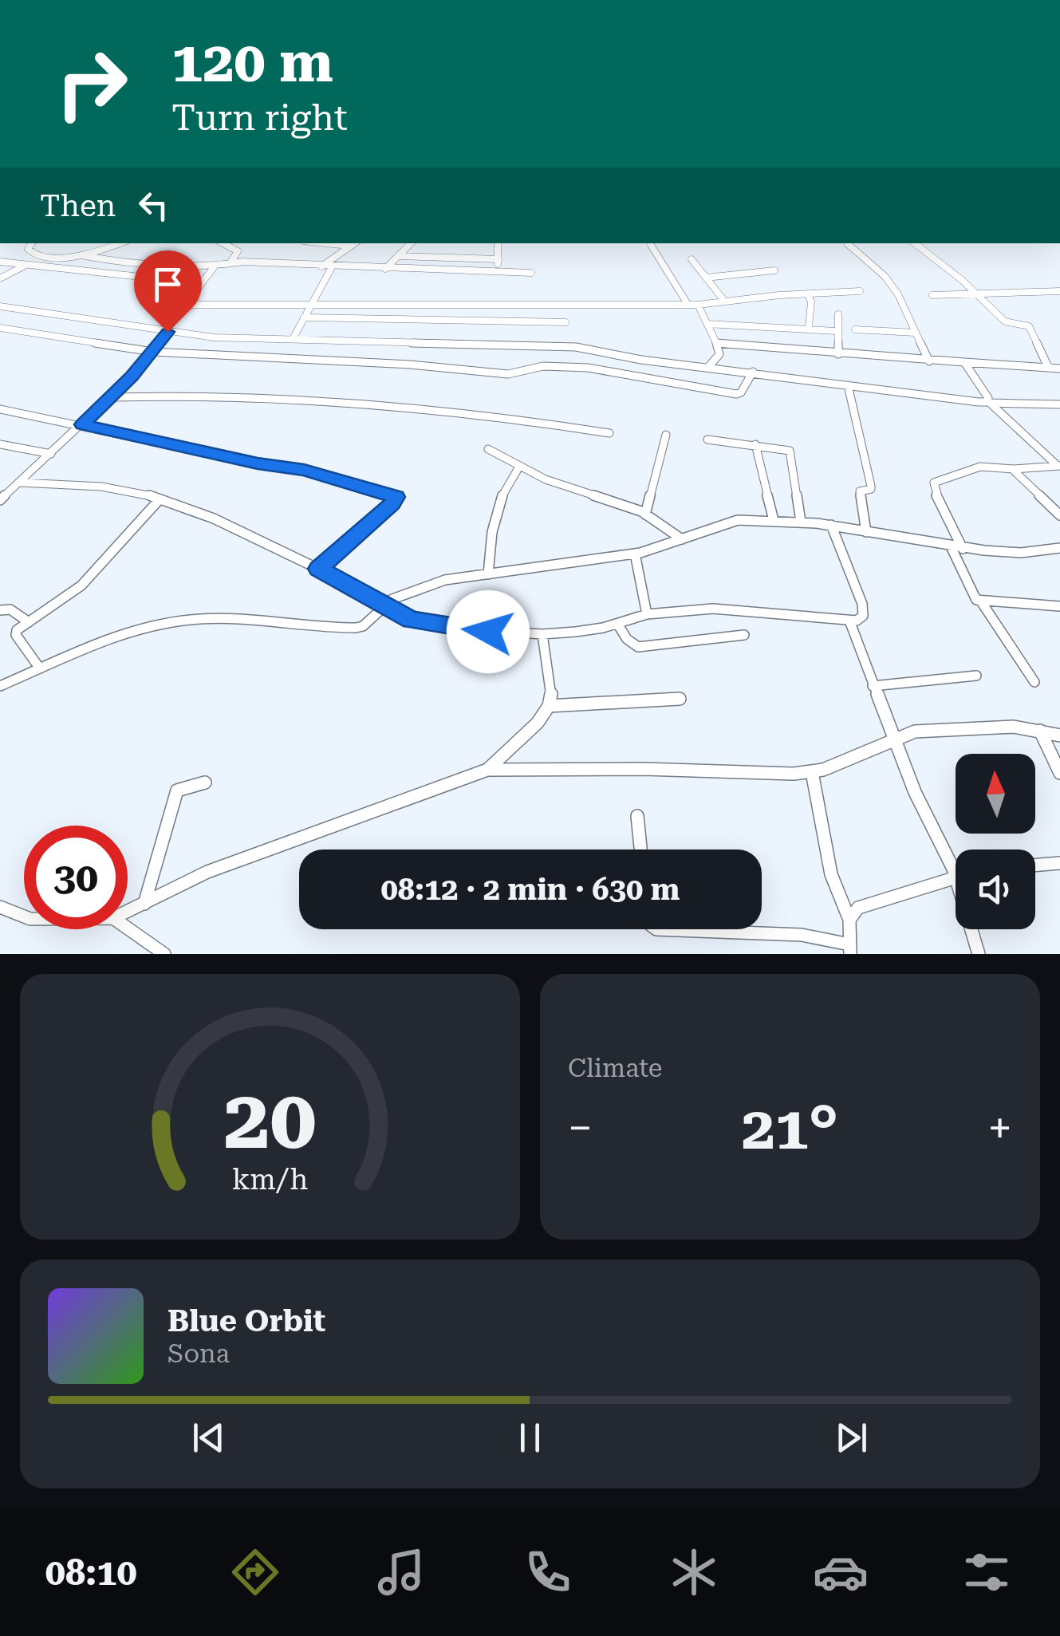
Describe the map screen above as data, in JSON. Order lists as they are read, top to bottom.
{
  "north": "top",
  "page": {
    "turn": ["120 m", "Turn right"],
    "then": "Then",
    "limit": "30",
    "trip": "08:12 · 2 min · 630 m",
    "tile": "Climate",
    "heat": ["−", "21°", "+"],
    "song": ["Blue Orbit", "Sona"],
    "tabs": "08:10",
    "gauge": ["20", "km/h"]
  }
}
